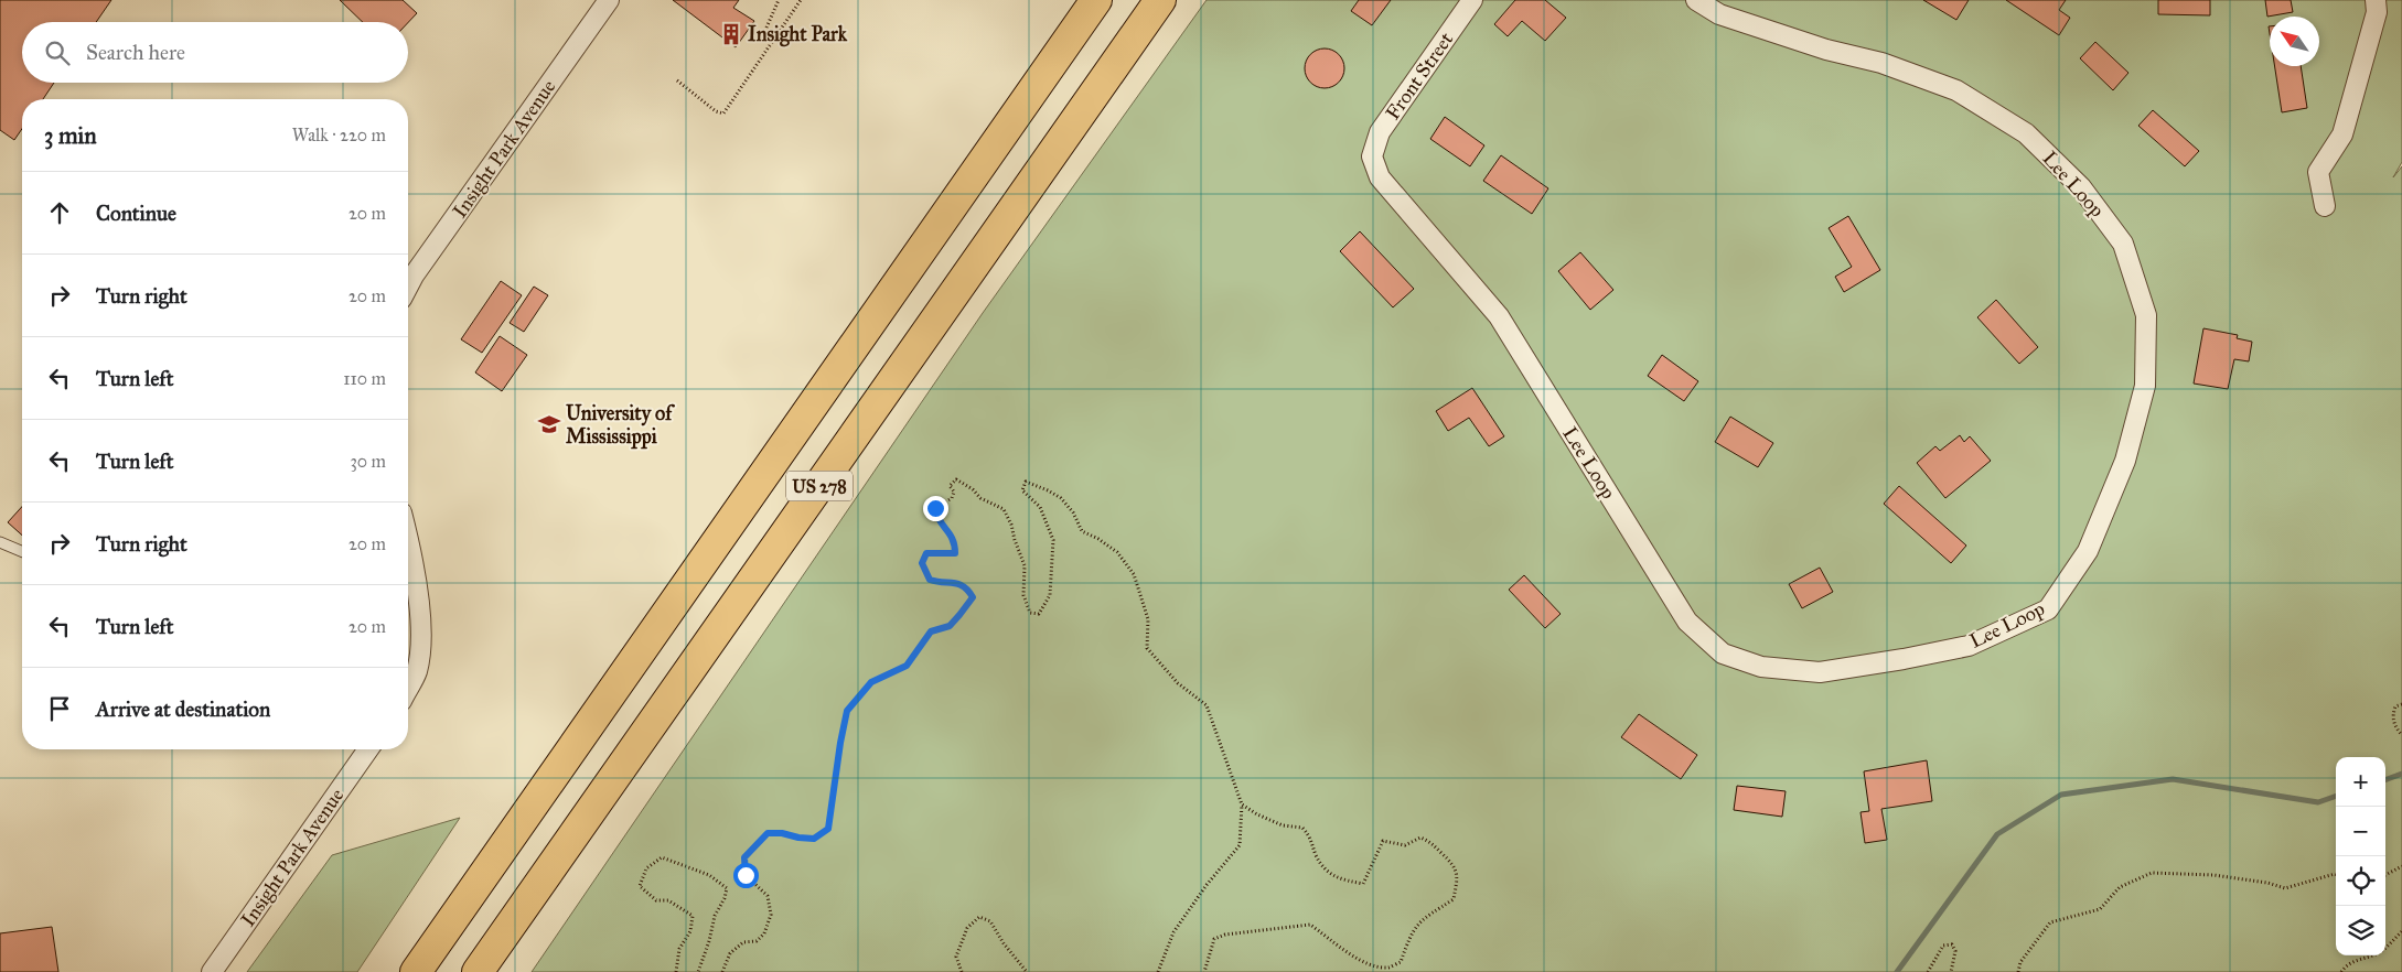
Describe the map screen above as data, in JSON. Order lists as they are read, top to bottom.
{
  "streets": {
    "highway": ["US 278"],
    "street": ["Front Street", "Insight Park Avenue", "Lee Loop"]
  },
  "crossings": [
    ["Front Street", "Lee Loop"]
  ],
  "places": {
    "building": ["Insight Park"],
    "school or university": ["University of Mississippi"]
  },
  "north": "top left",
  "page": {
    "search": "Search here",
    "heading": ["3 min", "Walk · 220 m"],
    "list": [
      ["Continue", "20 m"],
      ["Turn right", "20 m"],
      ["Turn left", "110 m"],
      ["Turn left", "30 m"],
      ["Turn right", "20 m"],
      ["Turn left", "20 m"],
      "Arrive at destination"
    ],
    "map_buttons": ["+", "−"]
  }
}
